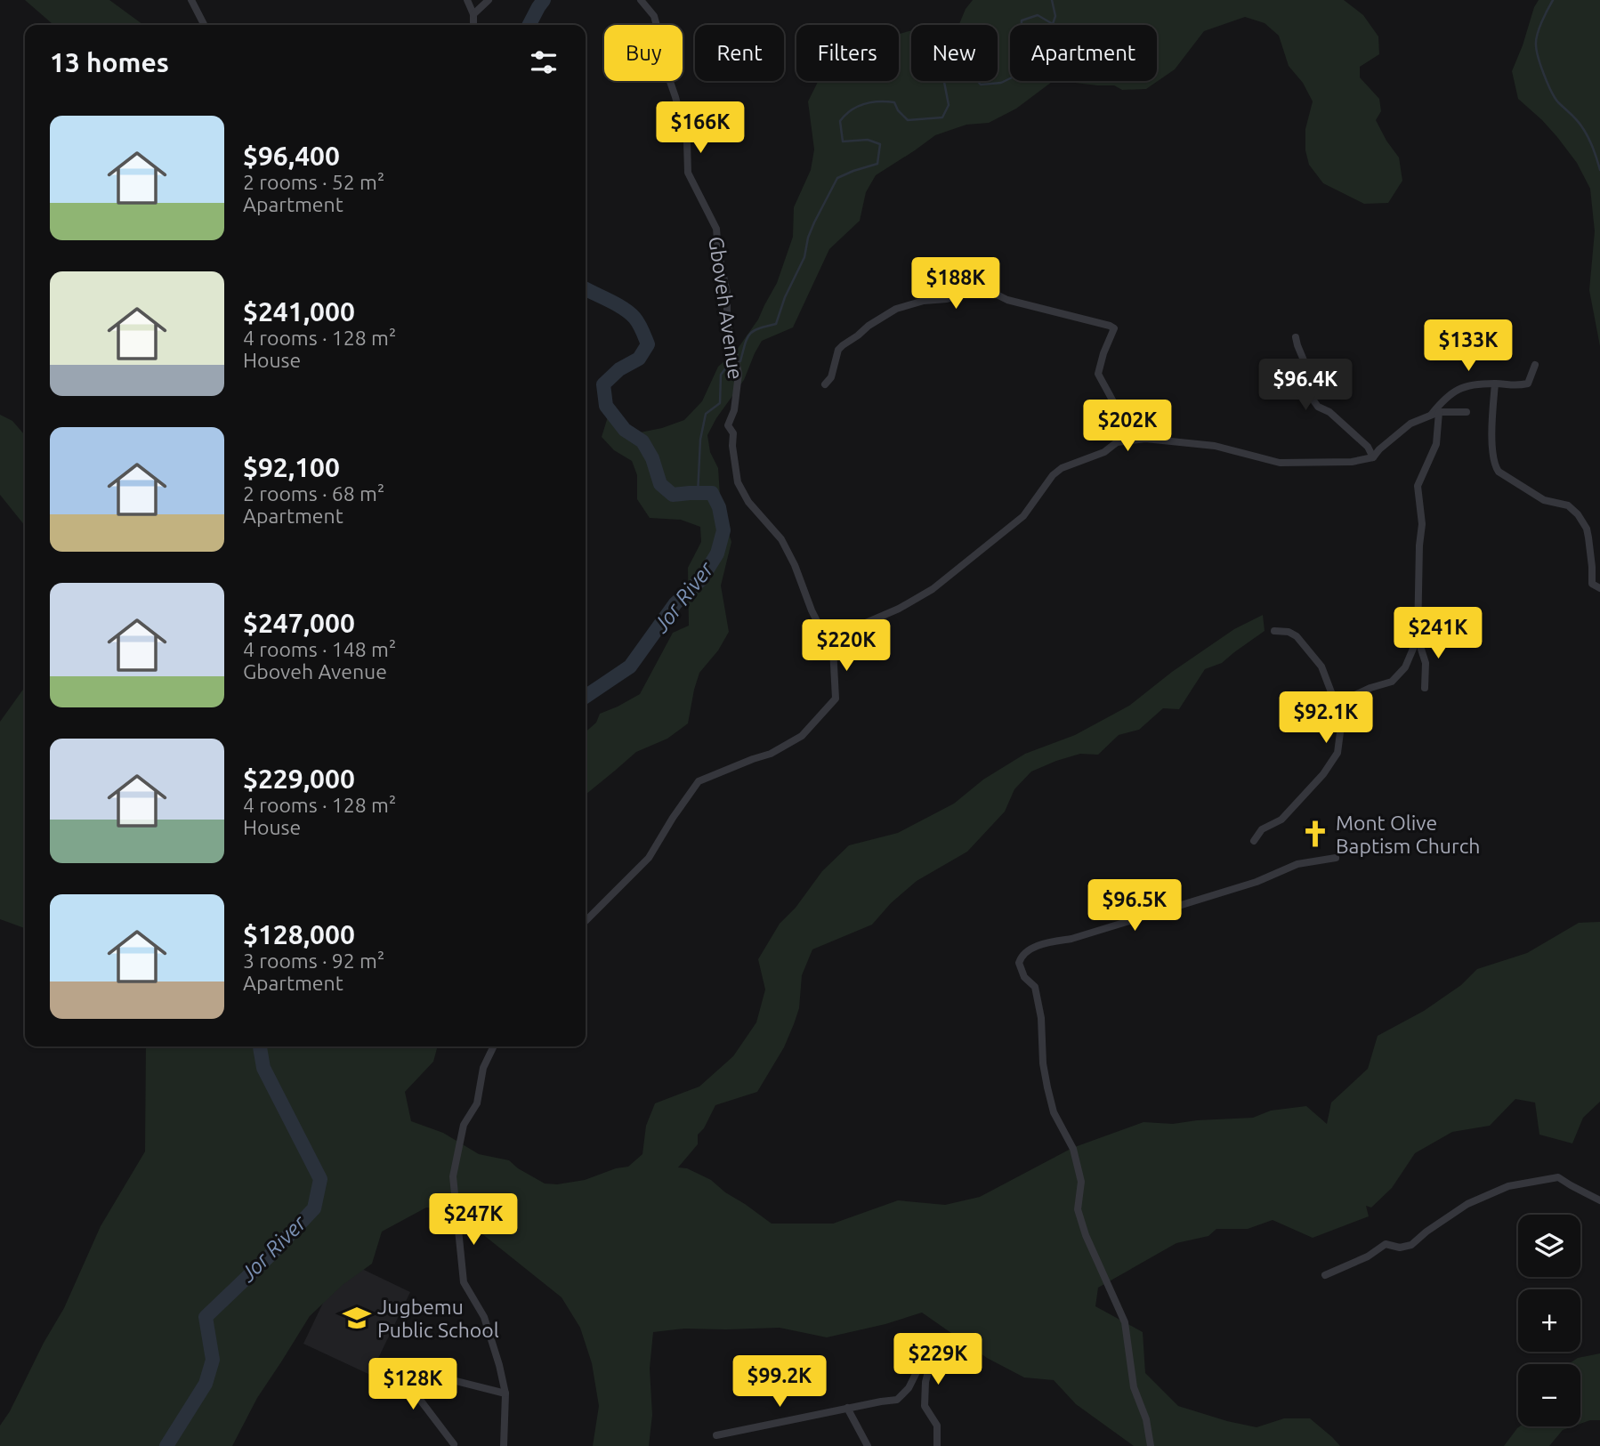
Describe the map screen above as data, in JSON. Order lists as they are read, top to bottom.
{
  "streets": {
    "street": ["Gboveh Avenue"]
  },
  "water": ["Jor River"],
  "places": {
    "church": ["Mont Olive Baptism Church"],
    "school or university": ["Jugbemu Public School"]
  },
  "page": {
    "chip": [
      "Buy",
      "Rent",
      "Filters",
      "New",
      "Apartment"
    ],
    "heading": "13 homes",
    "list": [
      {
        "name": "$96,400",
        "note": "2 rooms · 52 m² · Apartment"
      },
      {
        "name": "$241,000",
        "note": "4 rooms · 128 m² · House"
      },
      {
        "name": "$92,100",
        "note": "2 rooms · 68 m² · Apartment"
      },
      {
        "name": "$247,000",
        "note": "4 rooms · 148 m² · Gboveh Avenue"
      },
      {
        "name": "$229,000",
        "note": "4 rooms · 128 m² · House"
      },
      {
        "name": "$128,000",
        "note": "3 rooms · 92 m² · Apartment"
      }
    ],
    "price": [
      "$166K",
      "$188K",
      "$133K",
      "$96.4K",
      "$202K",
      "$241K",
      "$220K",
      "$92.1K",
      "$96.5K",
      "$247K",
      "$229K",
      "$99.2K",
      "$128K"
    ],
    "map_buttons": ["+", "−"]
  }
}
